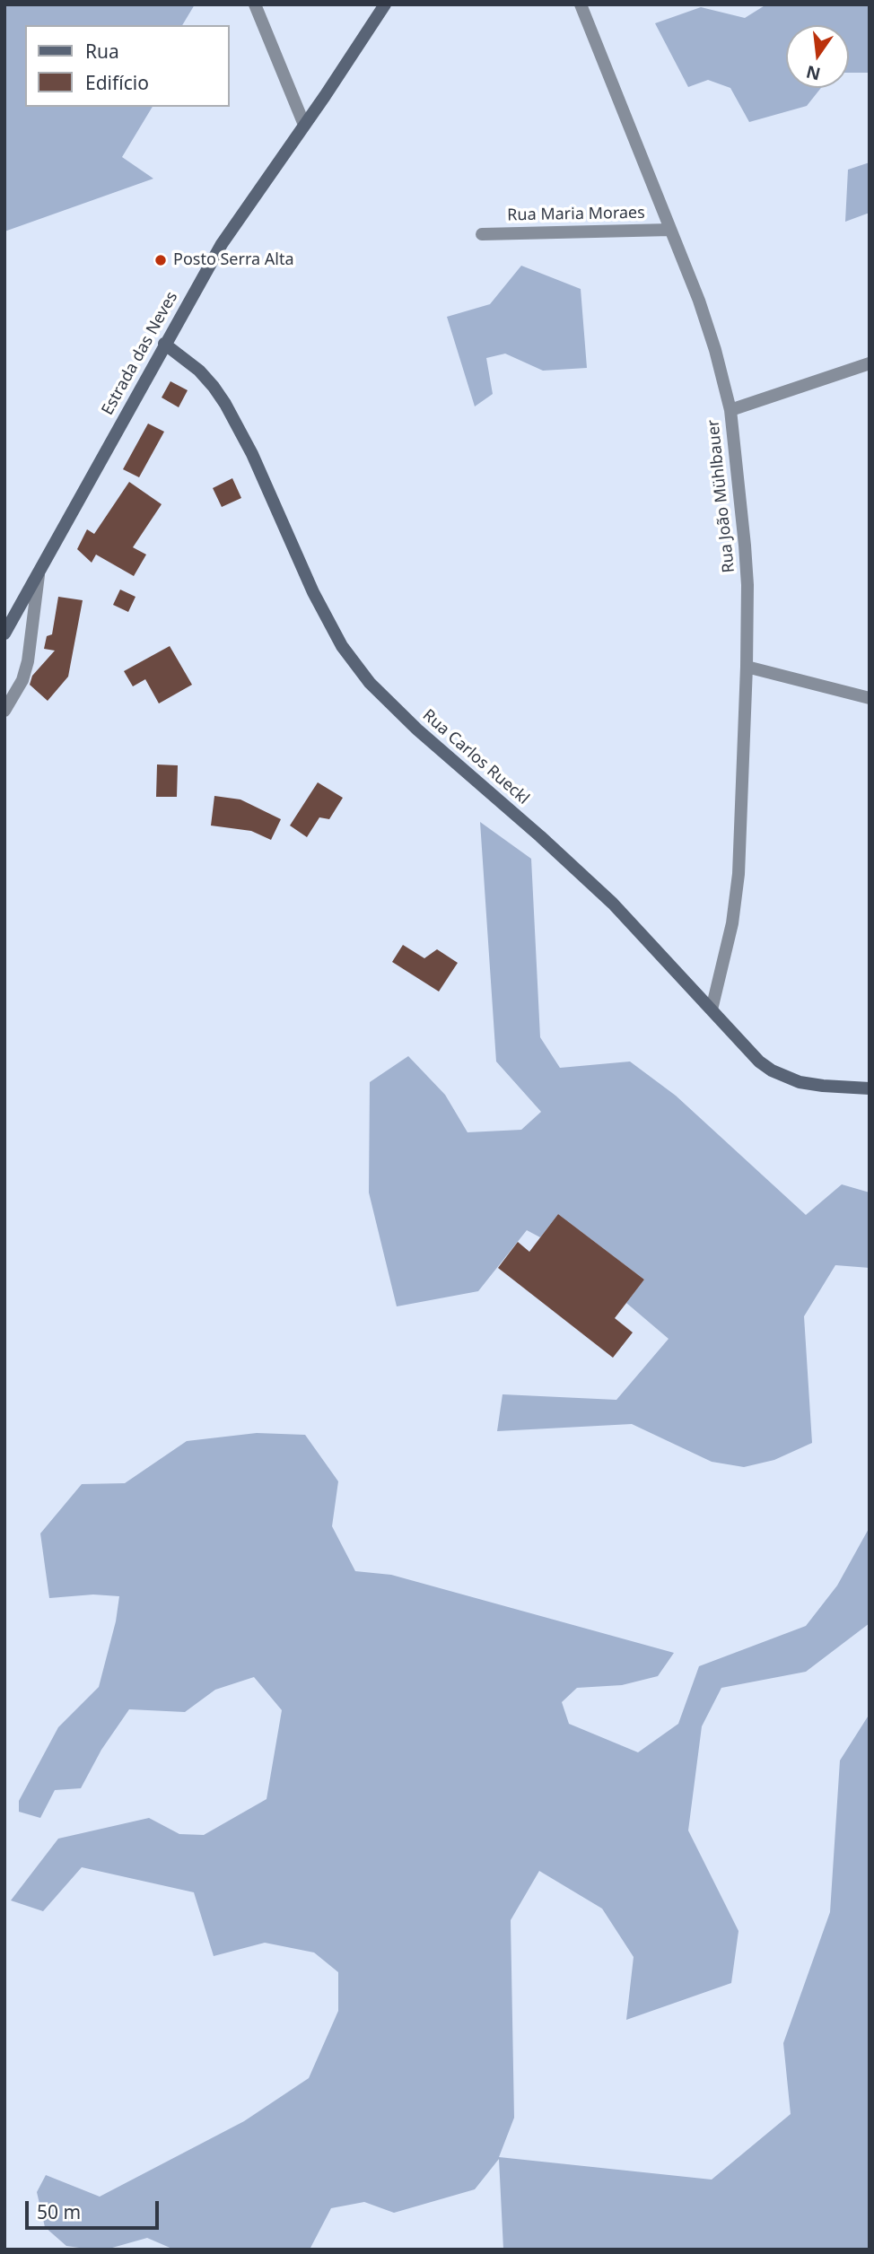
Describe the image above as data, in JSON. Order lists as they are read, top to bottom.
{
  "streets": {
    "street": [
      "Rua Maria Moraes",
      "Estrada das Neves",
      "Rua João Mühlbauer",
      "Rua Carlos Rueckl"
    ]
  },
  "crossings": [
    ["Rua Maria Moraes", "Rua João Mühlbauer"],
    ["Estrada das Neves", "Rua Carlos Rueckl"],
    ["Rua João Mühlbauer", "Rua Carlos Rueckl"]
  ],
  "places": ["Posto Serra Alta"],
  "legend": ["Rua", "Edifício"],
  "scale_bar": "50 m",
  "north": "bottom"
}
